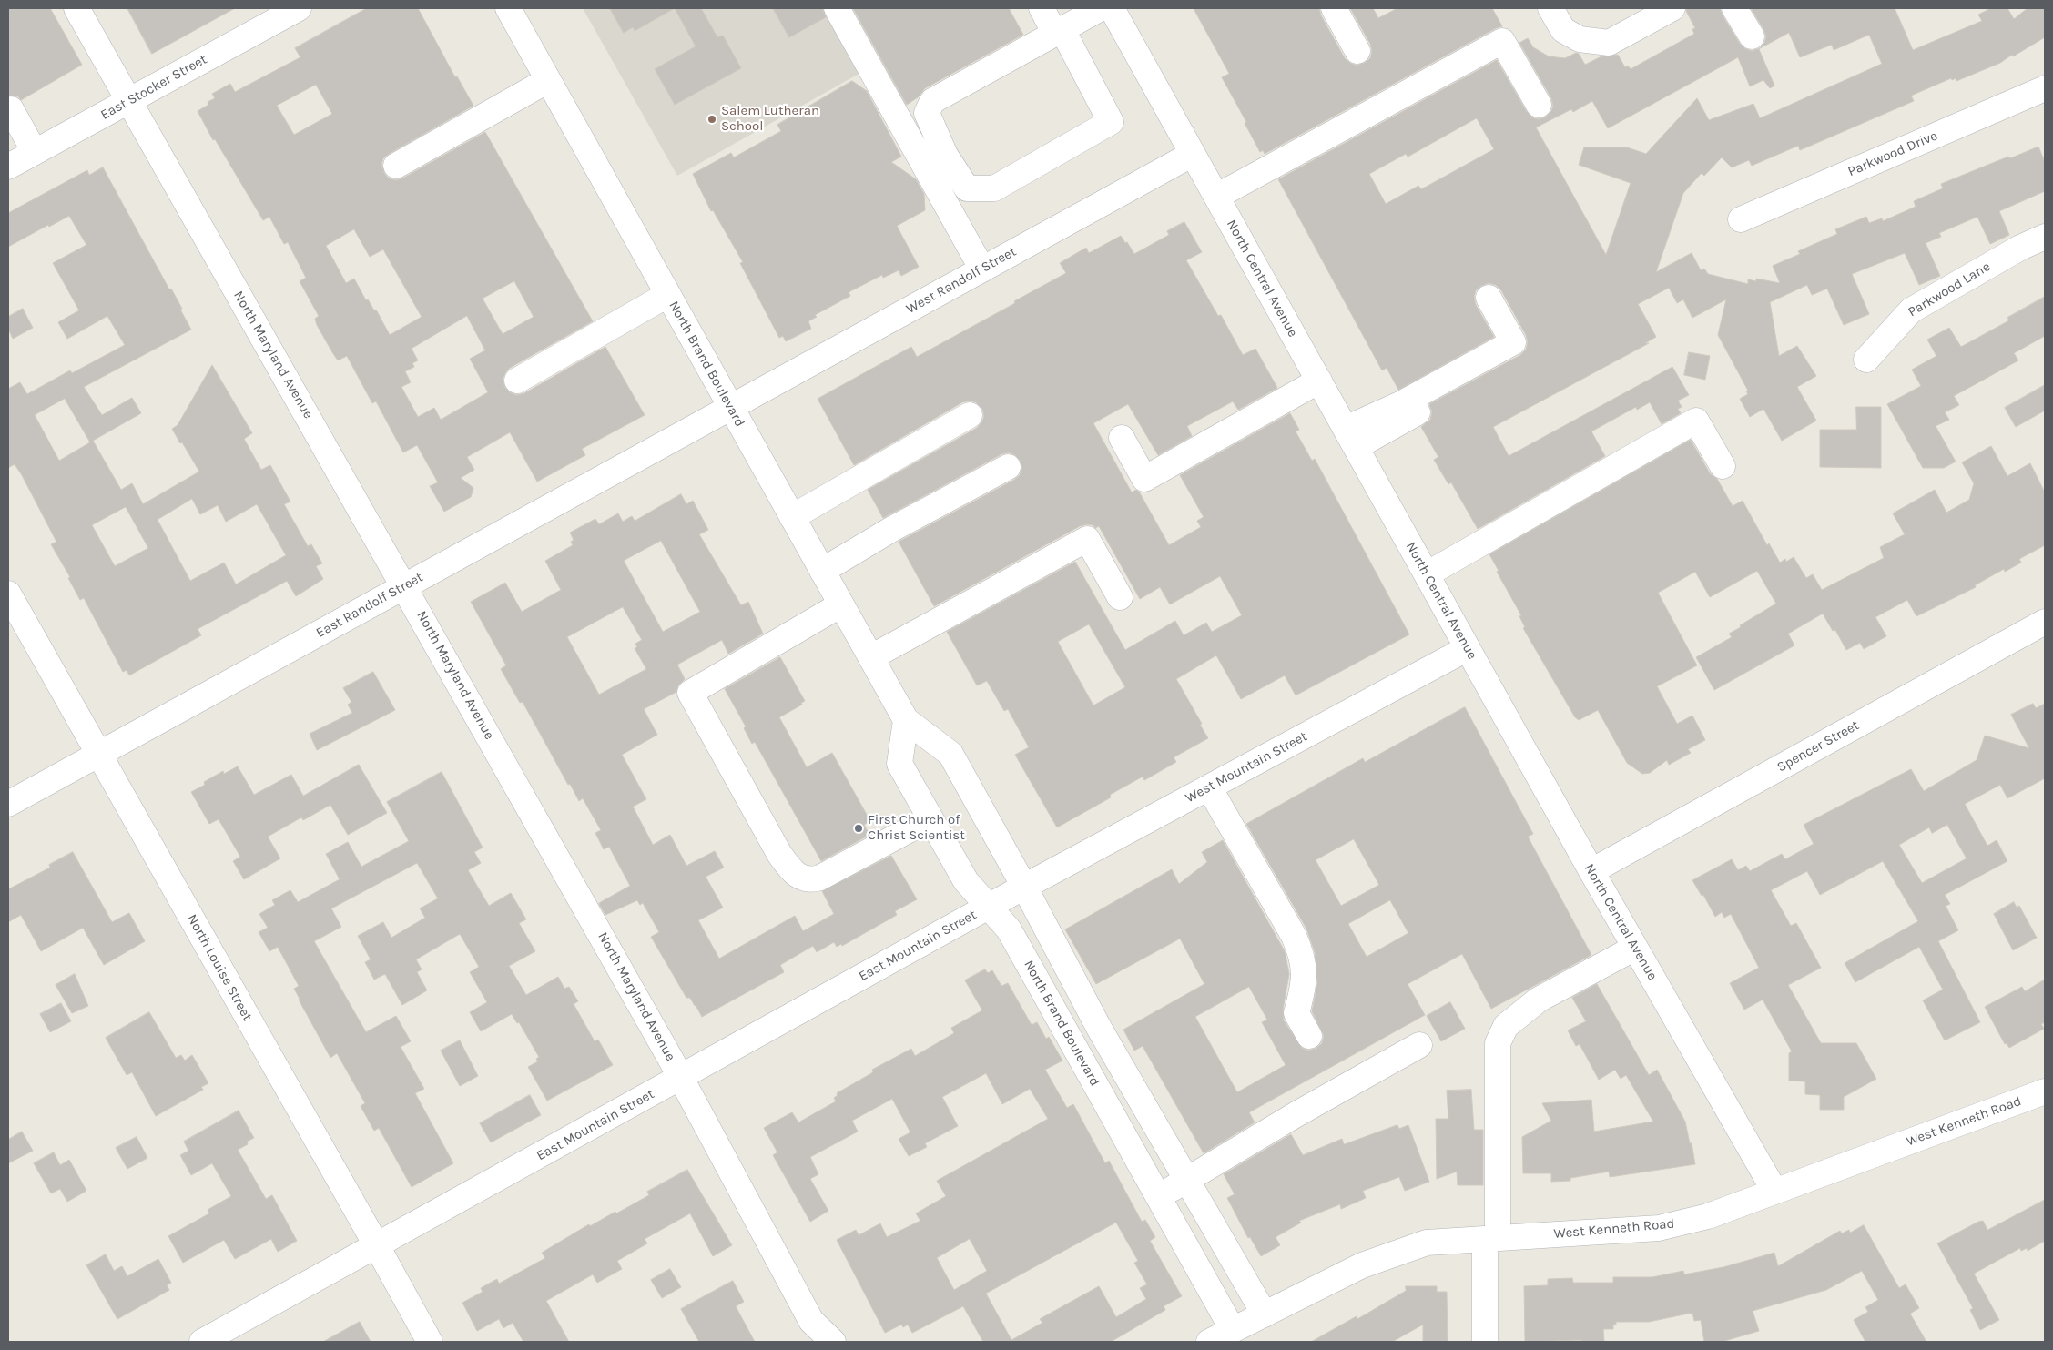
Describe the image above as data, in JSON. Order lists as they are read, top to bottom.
{
  "streets": {
    "street": [
      "East Stocker Street",
      "Parkwood Drive",
      "North Central Avenue",
      "West Randolf Street",
      "Parkwood Lane",
      "North Maryland Avenue",
      "North Brand Boulevard",
      "East Randolf Street",
      "Spencer Street",
      "West Mountain Street",
      "East Mountain Street",
      "North Louise Street",
      "West Kenneth Road"
    ]
  },
  "crossings": [
    ["East Stocker Street", "North Maryland Avenue"],
    ["North Central Avenue", "West Randolf Street"],
    ["North Central Avenue", "Spencer Street"],
    ["North Central Avenue", "West Mountain Street"],
    ["North Central Avenue", "West Kenneth Road"],
    ["West Randolf Street", "North Brand Boulevard"],
    ["West Randolf Street", "East Randolf Street"],
    ["North Maryland Avenue", "East Randolf Street"],
    ["North Maryland Avenue", "East Mountain Street"],
    ["North Brand Boulevard", "East Randolf Street"],
    ["North Brand Boulevard", "West Mountain Street"],
    ["North Brand Boulevard", "East Mountain Street"],
    ["North Brand Boulevard", "West Kenneth Road"],
    ["East Randolf Street", "North Louise Street"],
    ["West Mountain Street", "East Mountain Street"],
    ["East Mountain Street", "North Louise Street"]
  ],
  "places": ["Salem Lutheran School", "First Church of Christ Scientist"]
}
